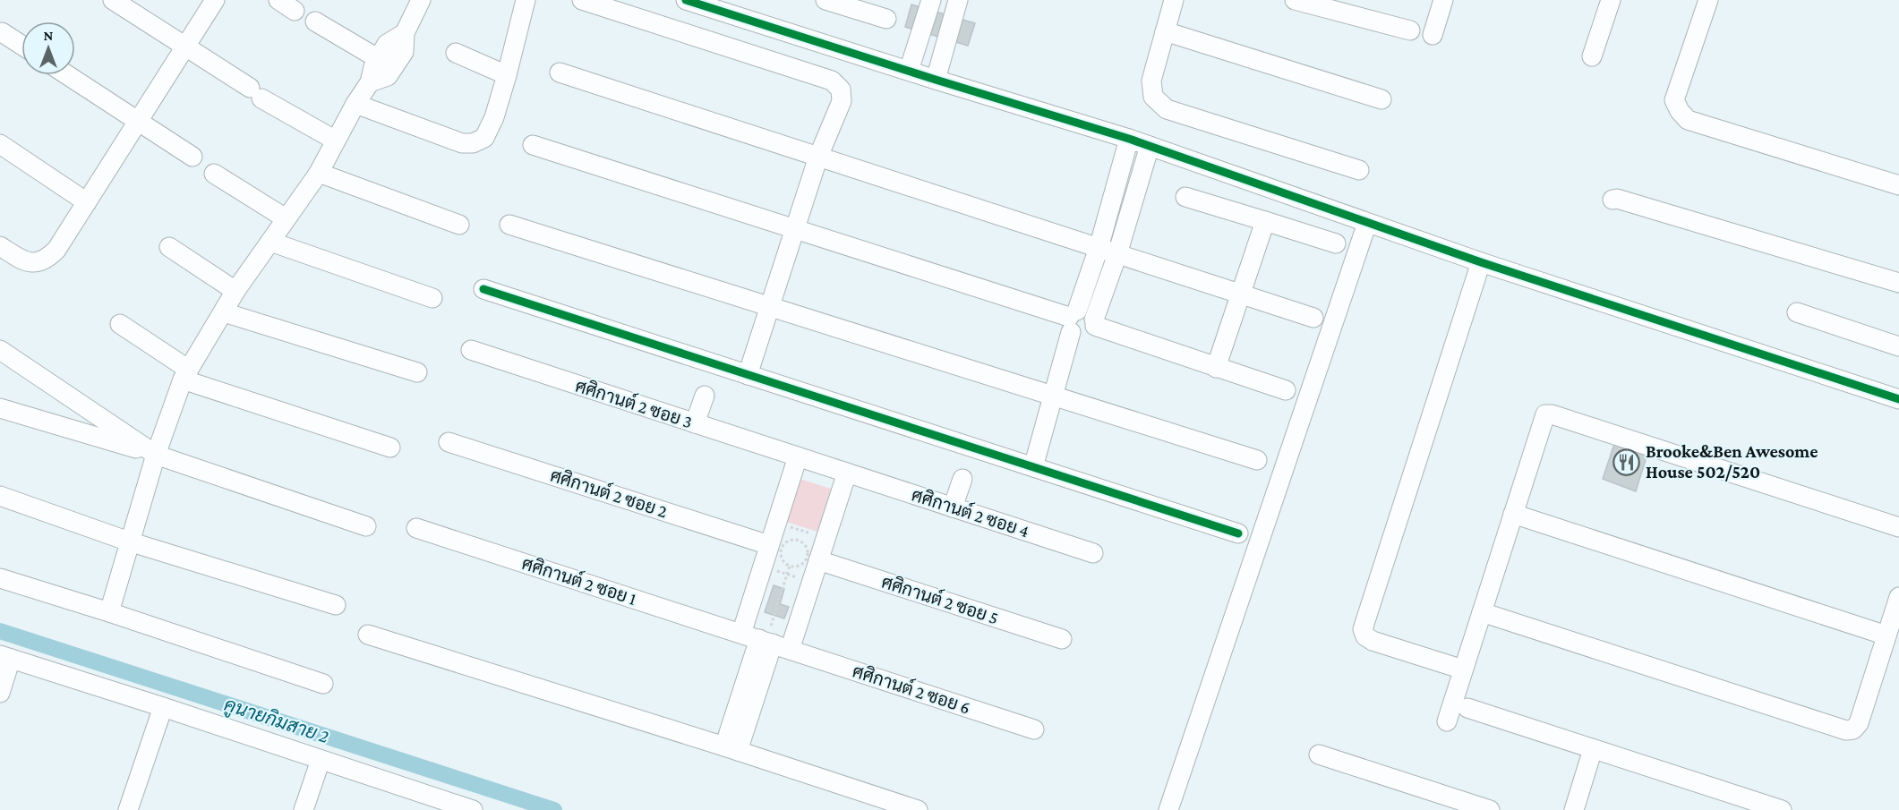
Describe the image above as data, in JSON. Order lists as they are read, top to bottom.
{
  "streets": {
    "street": [
      "ศศิกานต์ 2 ซอย 3",
      "ศศิกานต์ 2 ซอย 2",
      "ศศิกานต์ 2 ซอย 4",
      "ศศิกานต์ 2 ซอย 1",
      "ศศิกานต์ 2 ซอย 5",
      "ศศิกานต์ 2 ซอย 6"
    ]
  },
  "crossings": [
    ["ศศิกานต์ 2 ซอย 3", "ศศิกานต์ 2 ซอย 4"],
    ["ศศิกานต์ 2 ซอย 1", "ศศิกานต์ 2 ซอย 6"]
  ],
  "water": ["คูนายกิมสาย 2"],
  "places": {
    "restaurant": ["Brooke&Ben Awesome House 502/520"]
  },
  "north": "top"
}
